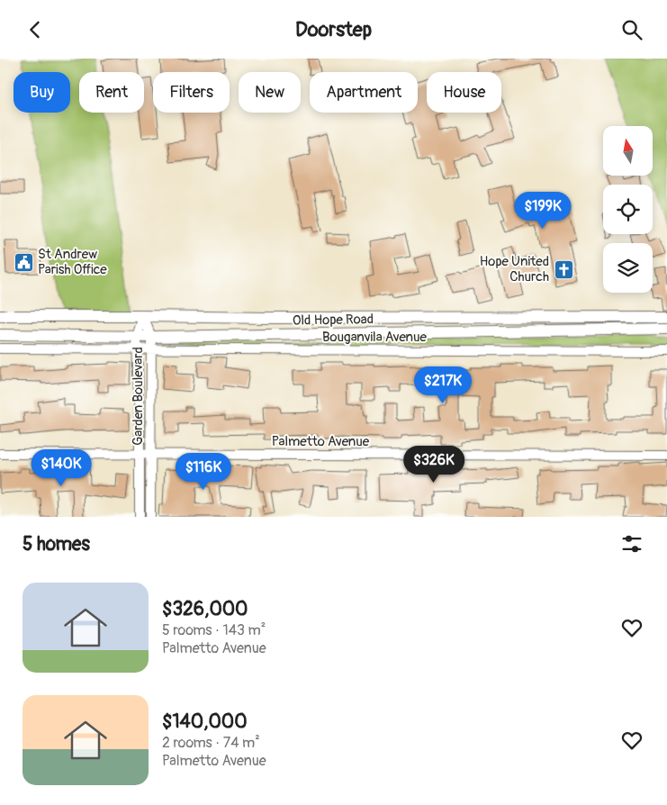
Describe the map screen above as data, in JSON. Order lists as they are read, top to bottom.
{
  "streets": {
    "main road": ["Old Hope Road"],
    "street": ["Bouganvila Avenue", "Garden Boulevard", "Palmetto Avenue"]
  },
  "crossings": [
    ["Old Hope Road", "Garden Boulevard"],
    ["Bouganvila Avenue", "Garden Boulevard"],
    ["Garden Boulevard", "Palmetto Avenue"]
  ],
  "places": {
    "public building": ["St Andrew Parish Office"],
    "church": ["Hope United Church"]
  },
  "north": "top",
  "page": {
    "header": "Doorstep",
    "chip": [
      "Buy",
      "Rent",
      "Filters",
      "New",
      "Apartment",
      "House"
    ],
    "price": [
      "$199K",
      "$217K",
      "$326K",
      "$140K",
      "$116K"
    ],
    "heading": "5 homes",
    "list": [
      {
        "name": "$326,000",
        "note": "5 rooms · 143 m² · Palmetto Avenue"
      },
      {
        "name": "$140,000",
        "note": "2 rooms · 74 m² · Palmetto Avenue"
      }
    ]
  }
}
